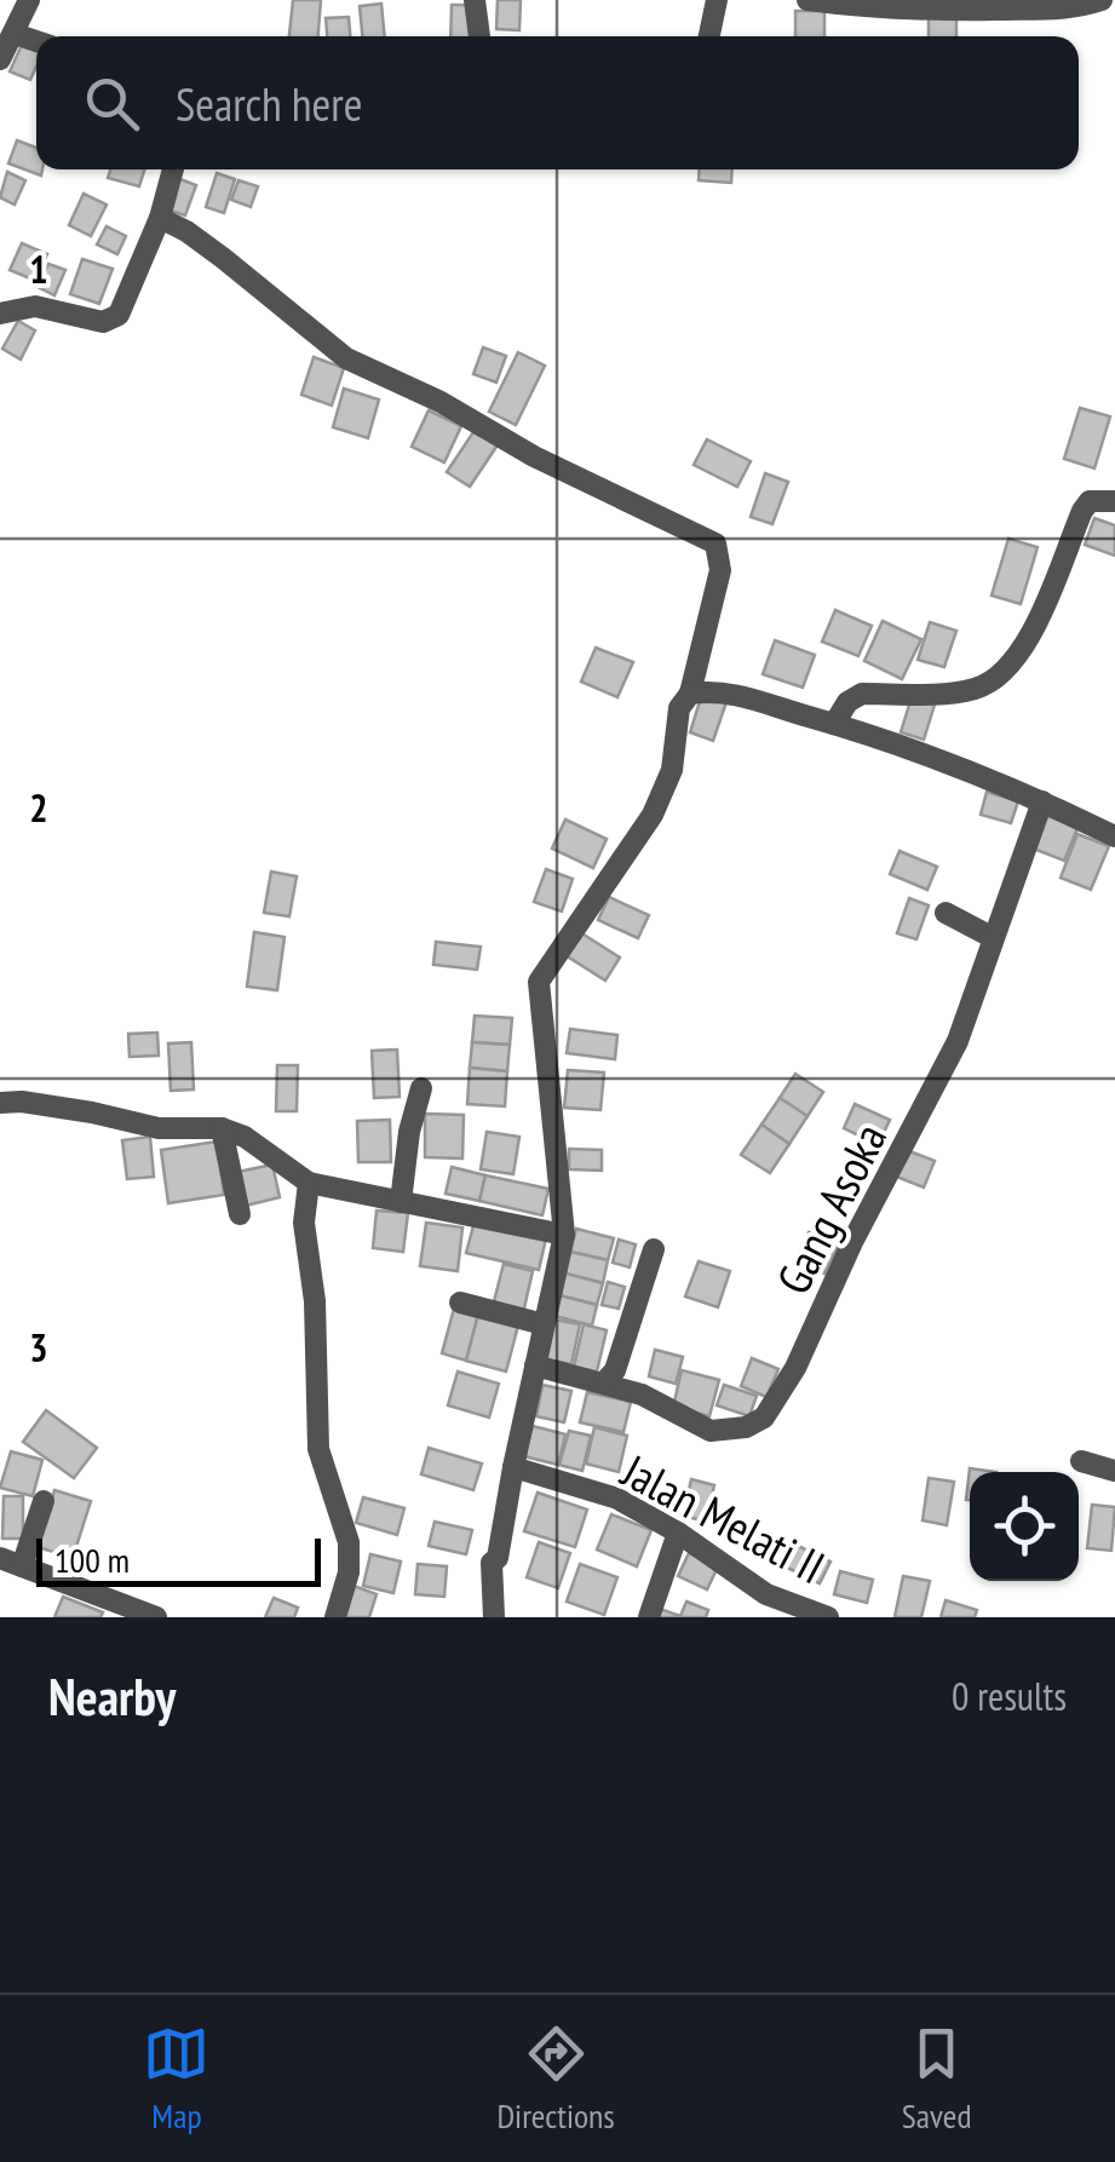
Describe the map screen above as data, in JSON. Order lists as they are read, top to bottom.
{
  "streets": {
    "street": ["Gang Asoka", "Jalan Melati II"]
  },
  "scale_bar": "100 m",
  "page": {
    "search": "Search here",
    "scale": "100 m",
    "heading": ["Nearby", "0 results"],
    "nav": ["Map", "Directions", "Saved"]
  },
  "grid": {
    "rows": ["1", "2", "3"]
  }
}
